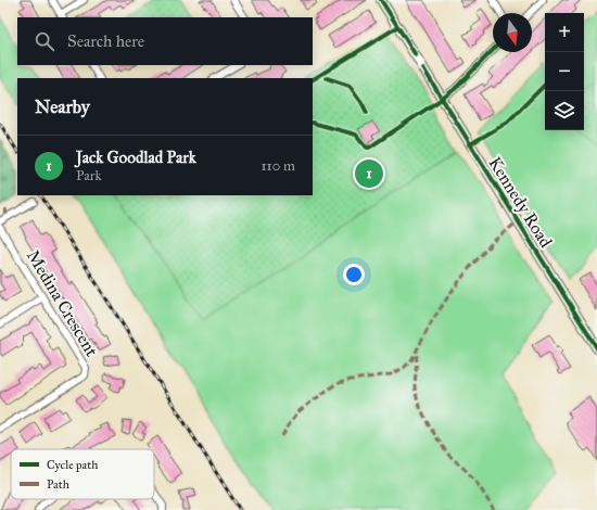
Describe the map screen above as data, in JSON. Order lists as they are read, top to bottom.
{
  "streets": {
    "main road": ["Kennedy Road"],
    "street": ["Medina Crescent"]
  },
  "legend": ["Cycle path", "Path"],
  "north": "bottom",
  "page": {
    "map_buttons": ["+", "−"],
    "search": "Search here",
    "heading": "Nearby",
    "list": [
      {
        "mark": "1",
        "name": "Jack Goodlad Park",
        "note": "Park",
        "value": "110 m"
      }
    ],
    "pins": "1"
  }
}
